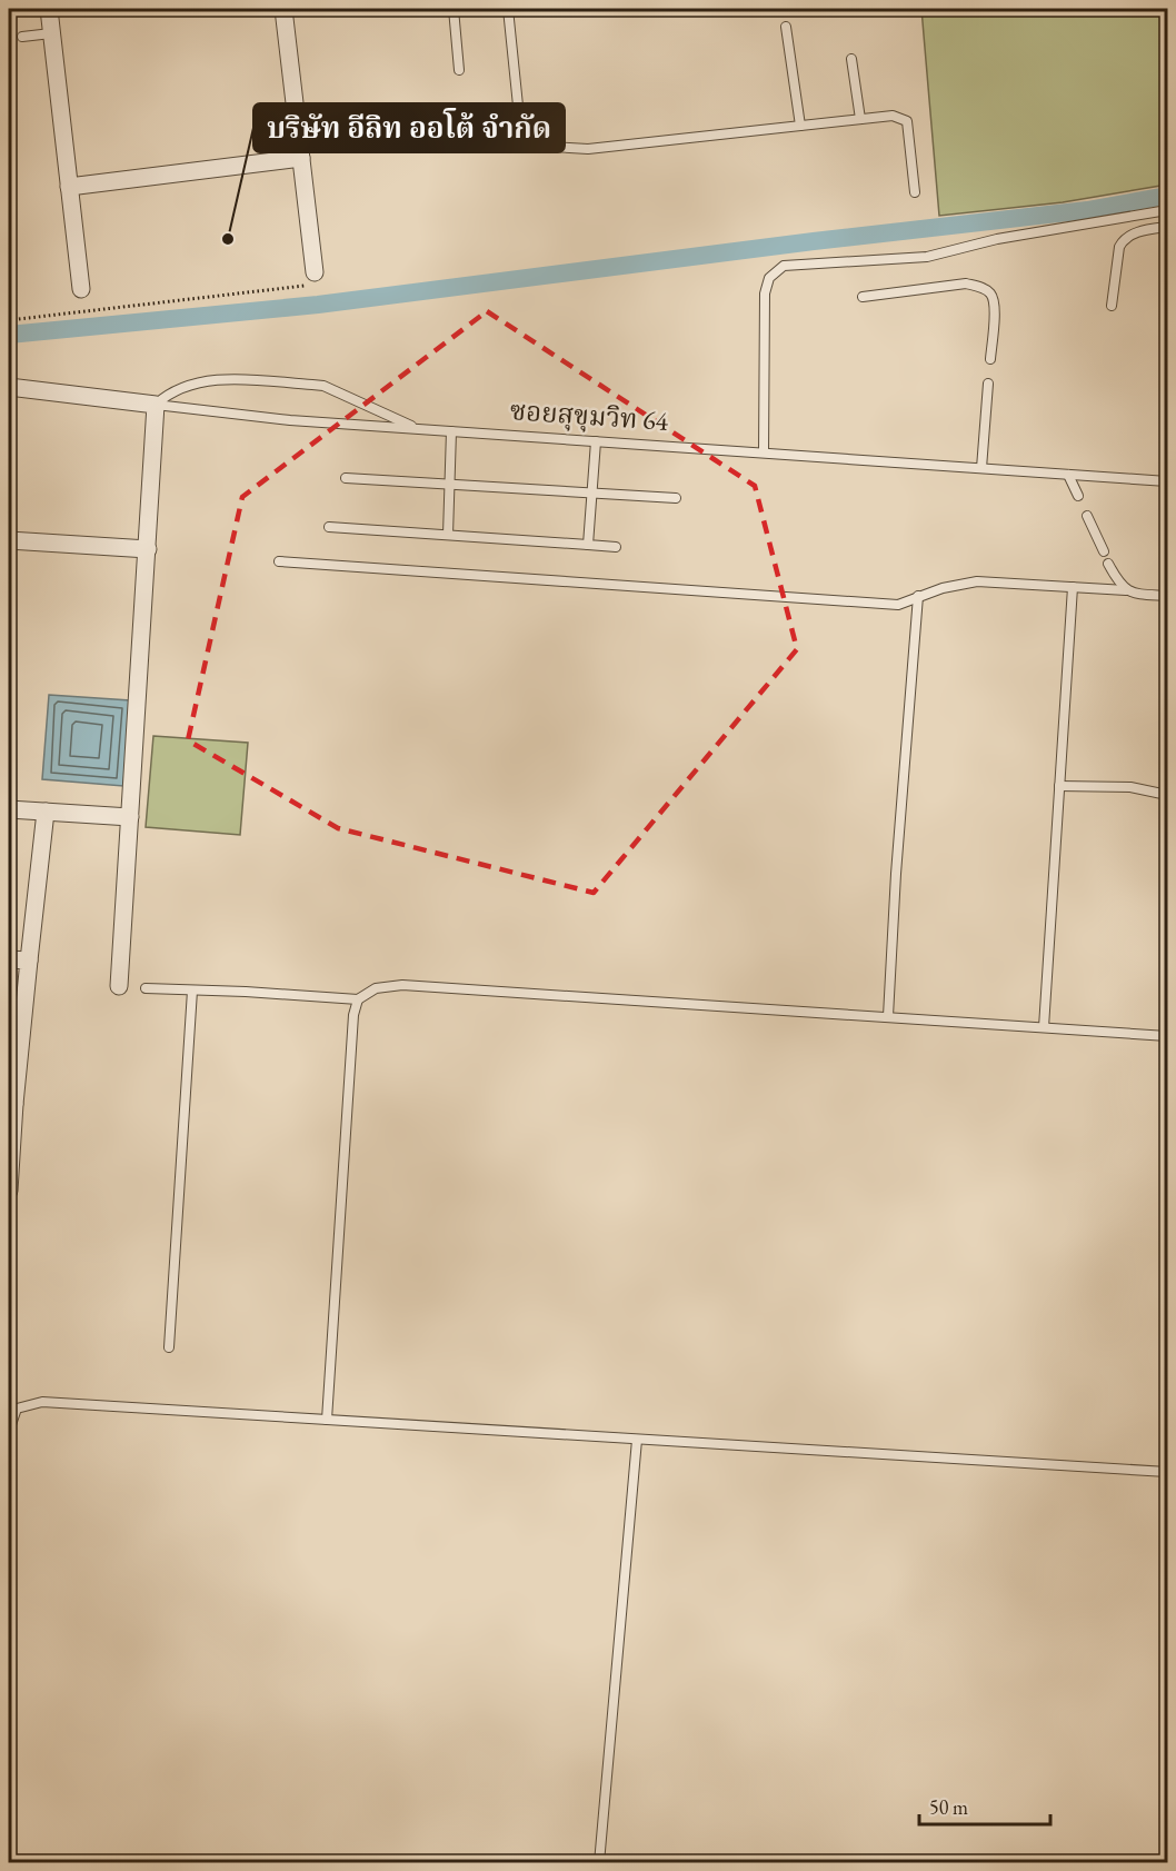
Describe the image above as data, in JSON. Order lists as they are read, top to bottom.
{
  "streets": {
    "street": ["ซอยสุขุมวิท 64"]
  },
  "places": ["บริษัท อีลิท ออโต้ จำกัด"],
  "scale_bar": "50 m"
}
